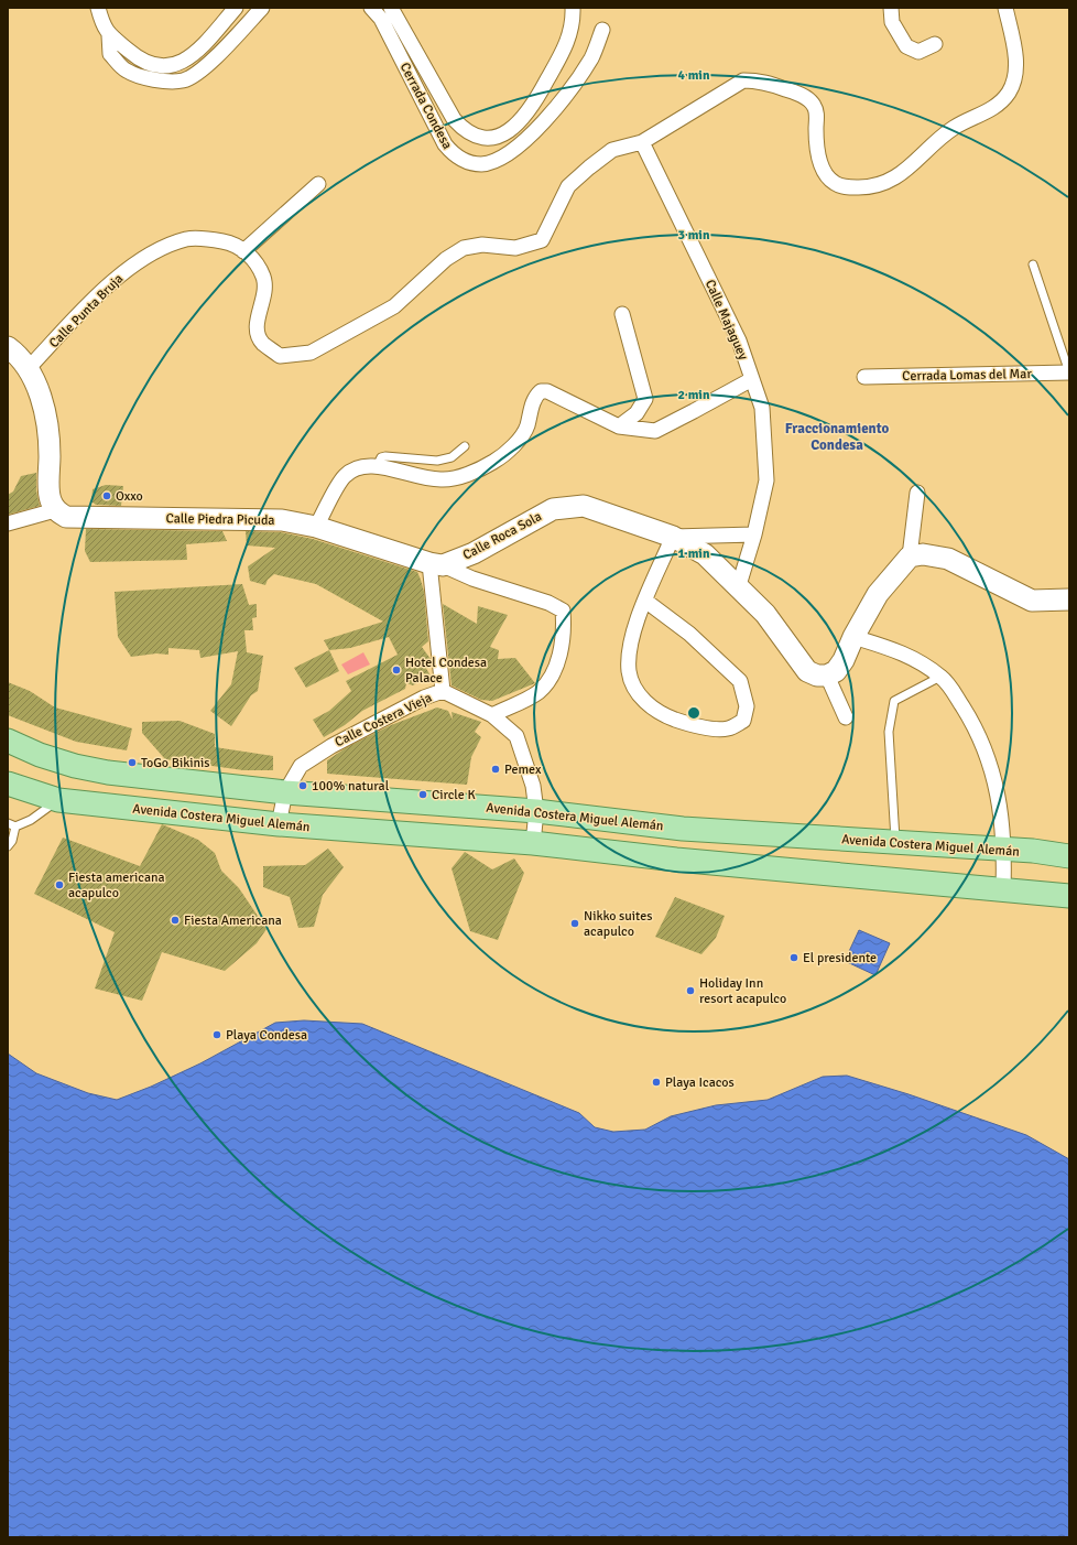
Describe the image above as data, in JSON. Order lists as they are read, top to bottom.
{
  "streets": {
    "main road": ["Calle Piedra Picuda", "Calle Roca Sola", "Avenida Costera Miguel Alemán"],
    "street": [
      "Cerrada Condesa",
      "Calle Punta Bruja",
      "Calle Majaguey",
      "Cerrada Lomas del Mar",
      "Calle Costera Vieja"
    ]
  },
  "crossings": [
    ["Calle Punta Bruja", "Calle Majaguey"],
    ["Calle Majaguey", "Calle Roca Sola"],
    ["Calle Piedra Picuda", "Calle Roca Sola"],
    ["Calle Piedra Picuda", "Calle Costera Vieja"],
    ["Calle Costera Vieja", "Avenida Costera Miguel Alemán"]
  ],
  "districts": ["Fraccionamiento Condesa"],
  "places": [
    "Oxxo",
    "Hotel Condesa Palace",
    "ToGo Bikinis",
    "Pemex",
    "100% natural",
    "Circle K",
    "Fiesta americana acapulco",
    "Fiesta Americana",
    "Nikko suites acapulco",
    "El presidente",
    "Holiday Inn resort acapulco",
    "Playa Condesa",
    "Playa Icacos"
  ],
  "rings": [
    "4 min",
    "3 min",
    "2 min",
    "1 min"
  ]
}
